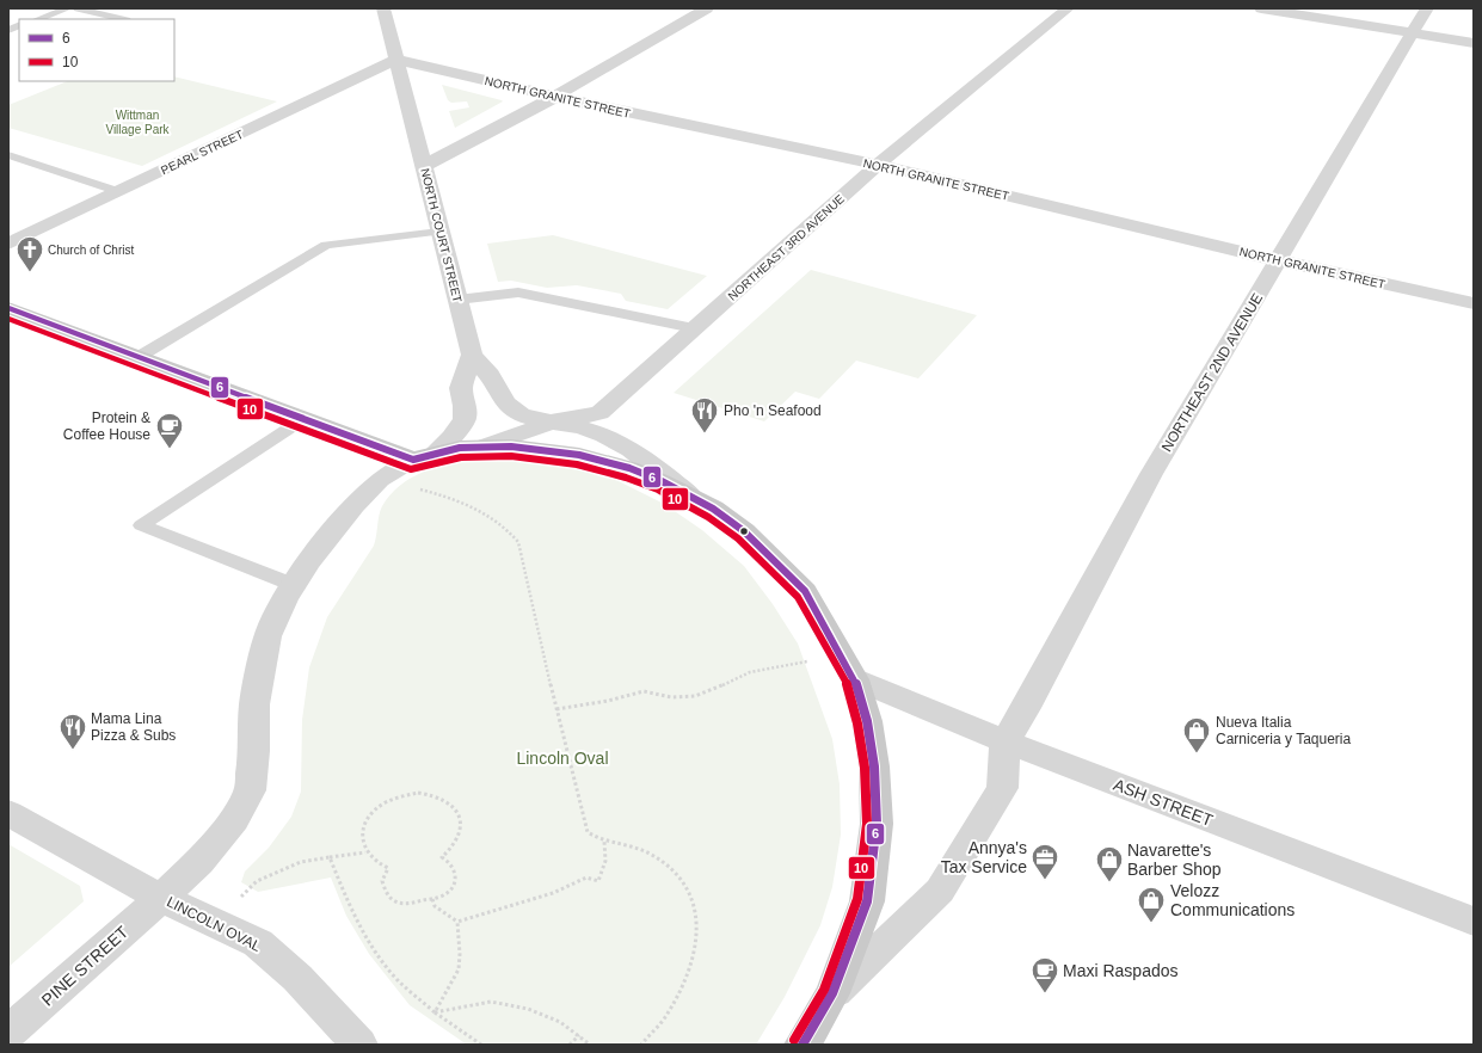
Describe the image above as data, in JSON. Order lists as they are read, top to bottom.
{
  "streets": {
    "main road": ["LINCOLN OVAL"],
    "street": [
      "NORTH GRANITE STREET",
      "PEARL STREET",
      "NORTH COURT STREET",
      "NORTHEAST 3RD AVENUE",
      "NORTHEAST 2ND AVENUE",
      "ASH STREET",
      "PINE STREET"
    ]
  },
  "crossings": [
    ["NORTH GRANITE STREET", "PEARL STREET"],
    ["NORTH GRANITE STREET", "NORTH COURT STREET"],
    ["NORTH GRANITE STREET", "NORTHEAST 3RD AVENUE"],
    ["NORTH GRANITE STREET", "NORTHEAST 2ND AVENUE"],
    ["PEARL STREET", "NORTH COURT STREET"],
    ["NORTHEAST 2ND AVENUE", "ASH STREET"],
    ["ASH STREET", "LINCOLN OVAL"],
    ["LINCOLN OVAL", "PINE STREET"]
  ],
  "parks": ["Wittman Village Park", "Lincoln Oval"],
  "places": {
    "church": ["Church of Christ"],
    "restaurant": ["Pho 'n Seafood", "Mama Lina Pizza & Subs"],
    "cafe": ["Protein & Coffee House", "Maxi Raspados"],
    "shop": ["Nueva Italia Carniceria y Taqueria", "Navarette's Barber Shop", "Velozz Communications"],
    "office": ["Annya's Tax Service"]
  },
  "lines": ["transit line 6", "transit line 10"],
  "legend": ["6", "10"]
}
